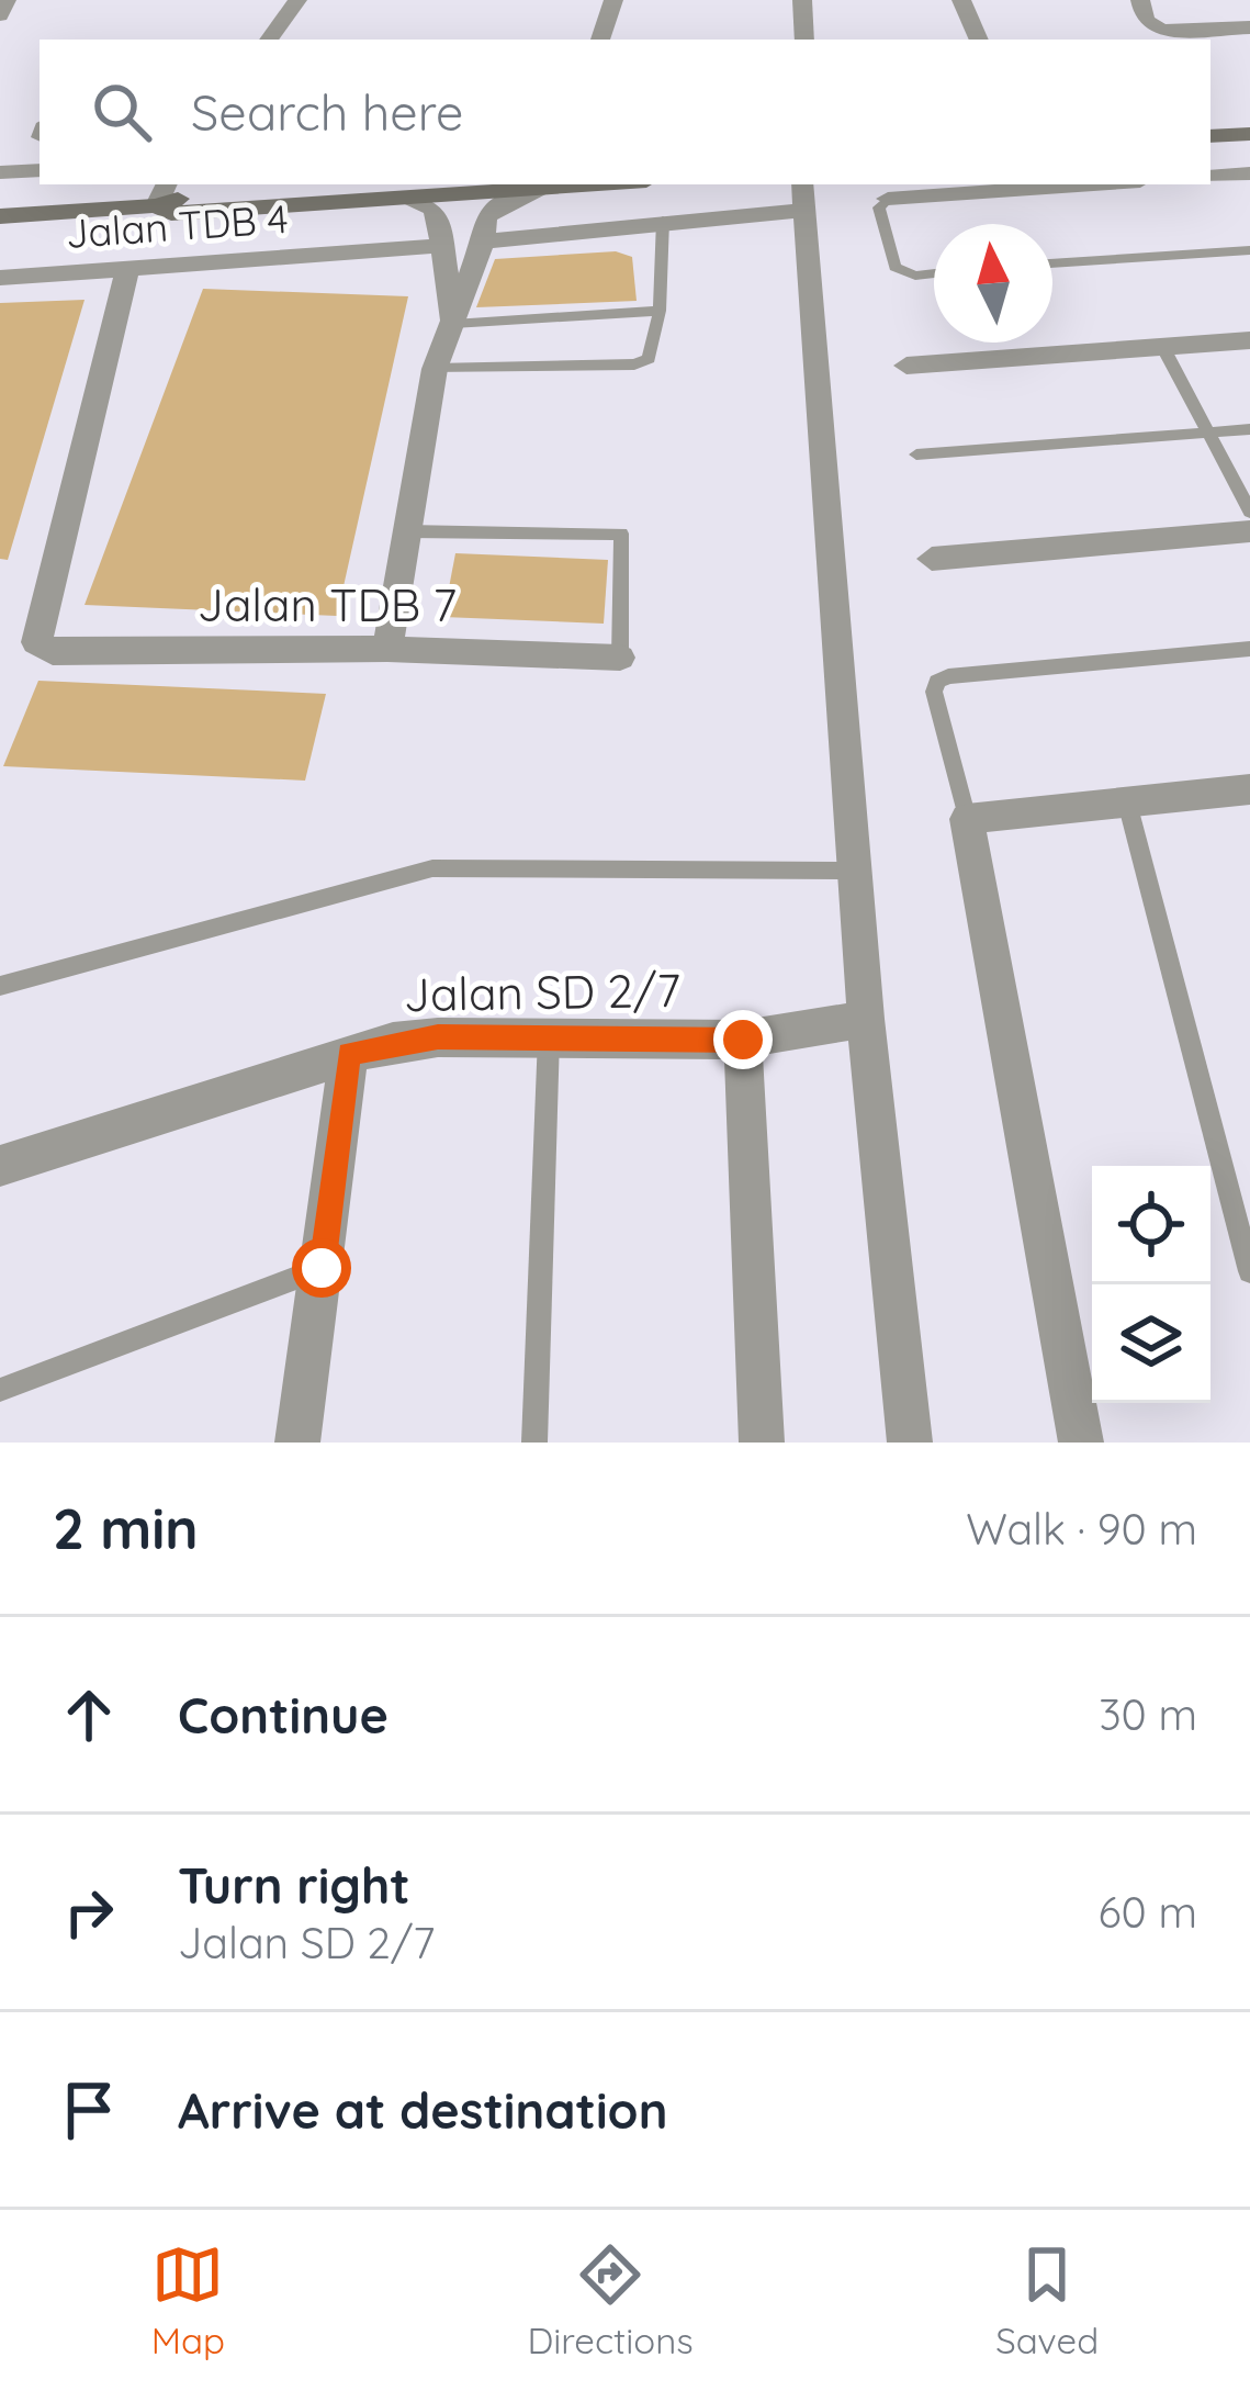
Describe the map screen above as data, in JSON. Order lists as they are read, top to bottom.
{
  "streets": {
    "street": ["Jalan TDB 4", "Jalan TDB 7", "Jalan SD 2/7"]
  },
  "crossings": [
    ["Jalan TDB 4", "Jalan TDB 7"]
  ],
  "north": "top",
  "page": {
    "search": "Search here",
    "heading": ["2 min", "Walk · 90 m"],
    "list": [
      ["Continue", "30 m"],
      ["Turn right", "Jalan SD 2/7", "60 m"],
      "Arrive at destination"
    ],
    "nav": ["Map", "Directions", "Saved"]
  }
}
